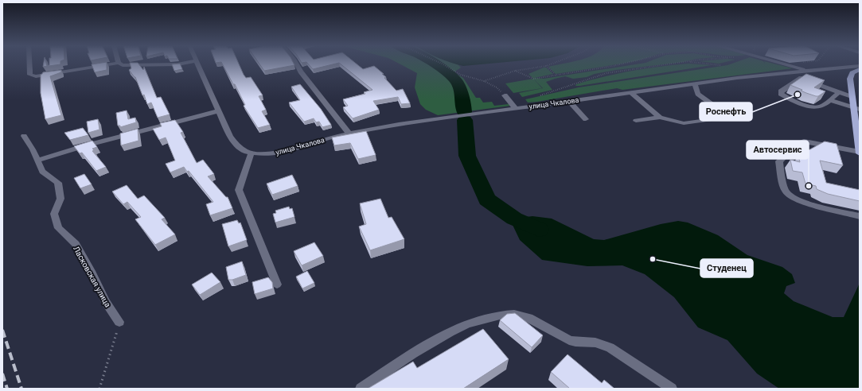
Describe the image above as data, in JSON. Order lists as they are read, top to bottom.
{
  "streets": {
    "street": ["улица Чкалова", "Ласковская улица"]
  },
  "places": ["Роснефть", "Автосервис", "Студенец"]
}
